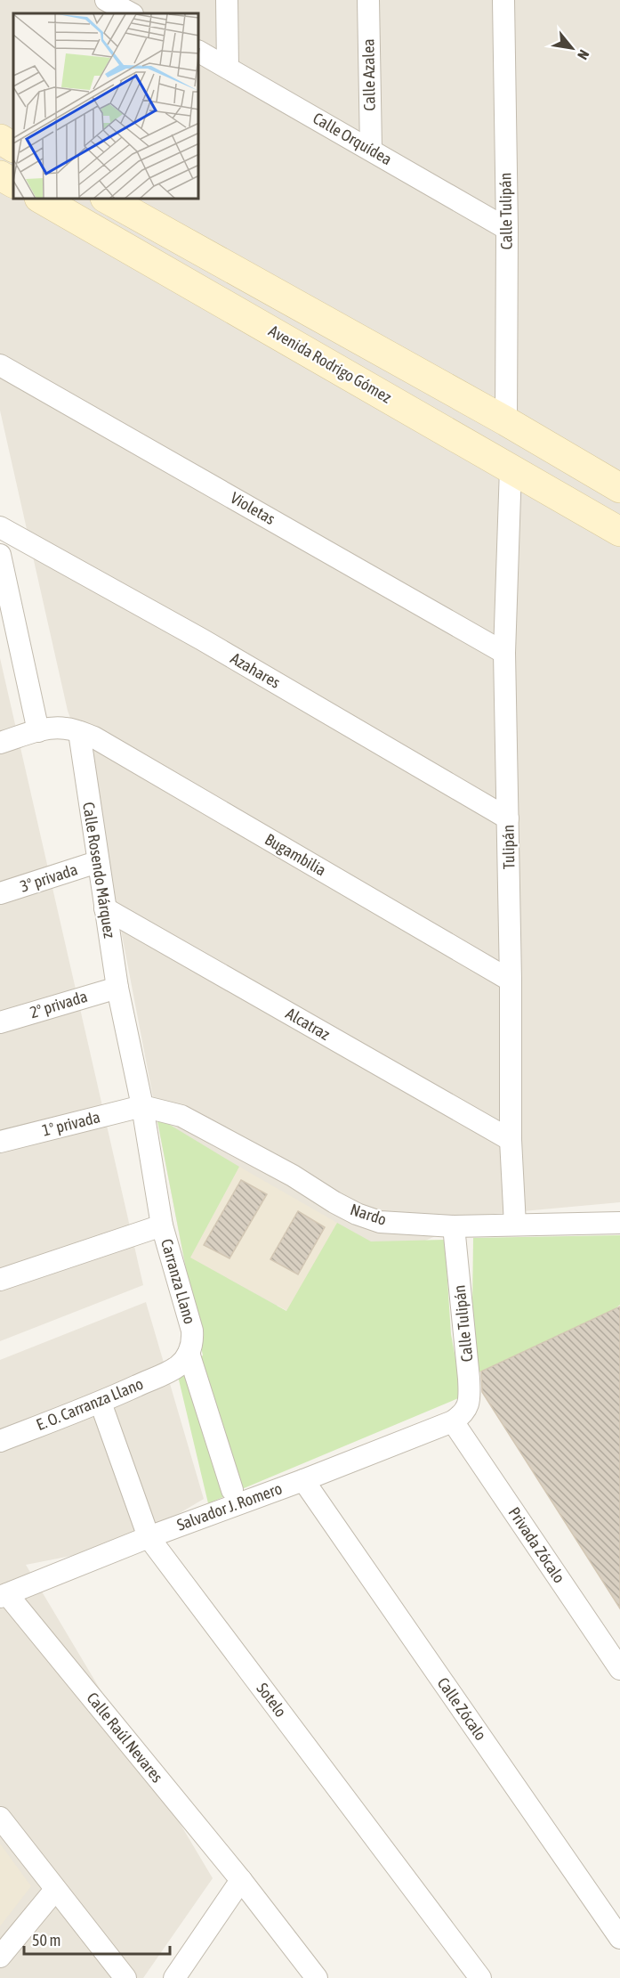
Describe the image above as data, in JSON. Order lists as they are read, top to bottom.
{
  "streets": {
    "main road": ["Avenida Rodrigo Gómez"],
    "street": [
      "Calle Azalea",
      "Calle Orquídea",
      "Calle Tulipán",
      "Violetas",
      "Azahares",
      "Tulipán",
      "Bugambilia",
      "Calle Rosendo Márquez",
      "3° privada",
      "2° privada",
      "Alcatraz",
      "1° privada",
      "Nardo",
      "Carranza Llano",
      "E. O. Carranza Llano",
      "Salvador J. Romero",
      "Privada Zócalo",
      "Sotelo",
      "Calle Zócalo",
      "Calle Raúl Nevares"
    ]
  },
  "crossings": [
    ["Calle Azalea", "Calle Orquídea"],
    ["Calle Orquídea", "Calle Tulipán"],
    ["Calle Tulipán", "Nardo"],
    ["Calle Tulipán", "Salvador J. Romero"],
    ["Calle Tulipán", "Privada Zócalo"],
    ["Avenida Rodrigo Gómez", "Tulipán"],
    ["Violetas", "Tulipán"],
    ["Azahares", "Tulipán"],
    ["Tulipán", "Bugambilia"],
    ["Tulipán", "Alcatraz"],
    ["Tulipán", "Nardo"],
    ["Bugambilia", "Calle Rosendo Márquez"],
    ["Calle Rosendo Márquez", "3° privada"],
    ["Calle Rosendo Márquez", "2° privada"],
    ["Calle Rosendo Márquez", "Alcatraz"],
    ["Calle Rosendo Márquez", "1° privada"],
    ["Calle Rosendo Márquez", "Nardo"],
    ["Calle Rosendo Márquez", "Carranza Llano"],
    ["1° privada", "Nardo"],
    ["Carranza Llano", "E. O. Carranza Llano"],
    ["E. O. Carranza Llano", "Sotelo"],
    ["Salvador J. Romero", "Privada Zócalo"],
    ["Salvador J. Romero", "Sotelo"],
    ["Salvador J. Romero", "Calle Zócalo"],
    ["Salvador J. Romero", "Calle Raúl Nevares"]
  ],
  "scale_bar": "50 m",
  "north": "bottom right"
}
